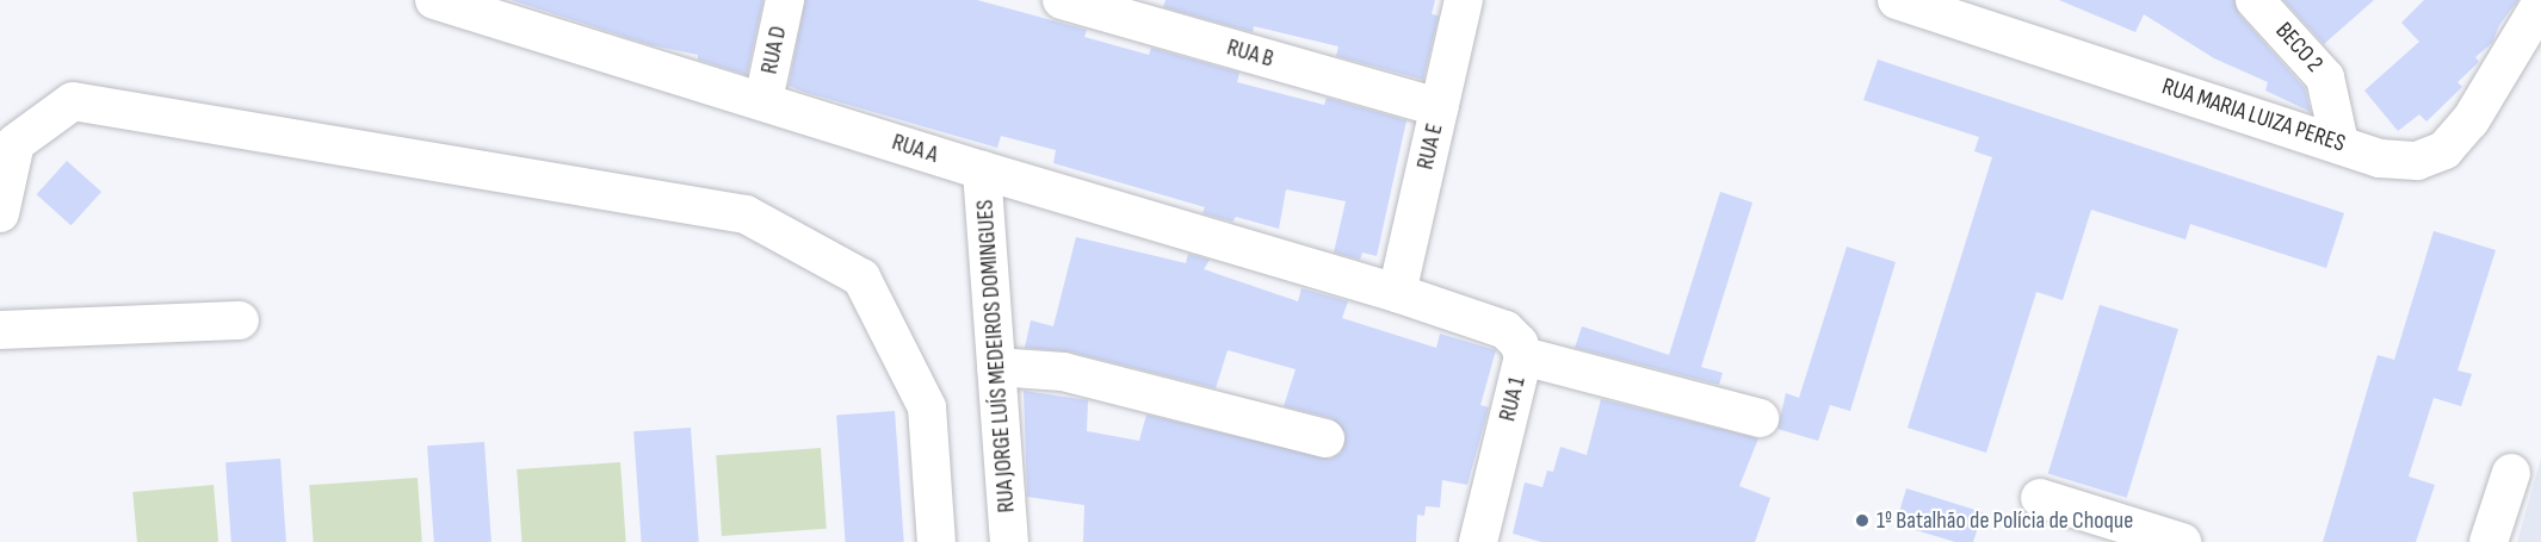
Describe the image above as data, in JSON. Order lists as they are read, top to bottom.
{
  "streets": {
    "street": [
      "BECO 2",
      "RUA D",
      "RUA B",
      "RUA MARIA LUIZA PERES",
      "RUA E",
      "RUA A",
      "RUA JORGE LUÍS MEDEIROS DOMINGUES",
      "RUA 1"
    ]
  },
  "crossings": [
    ["BECO 2", "RUA MARIA LUIZA PERES"],
    ["RUA D", "RUA A"],
    ["RUA B", "RUA E"],
    ["RUA E", "RUA A"],
    ["RUA E", "RUA 1"],
    ["RUA A", "RUA JORGE LUÍS MEDEIROS DOMINGUES"],
    ["RUA A", "RUA 1"]
  ],
  "places": ["1º Batalhão de Polícia de Choque"]
}
